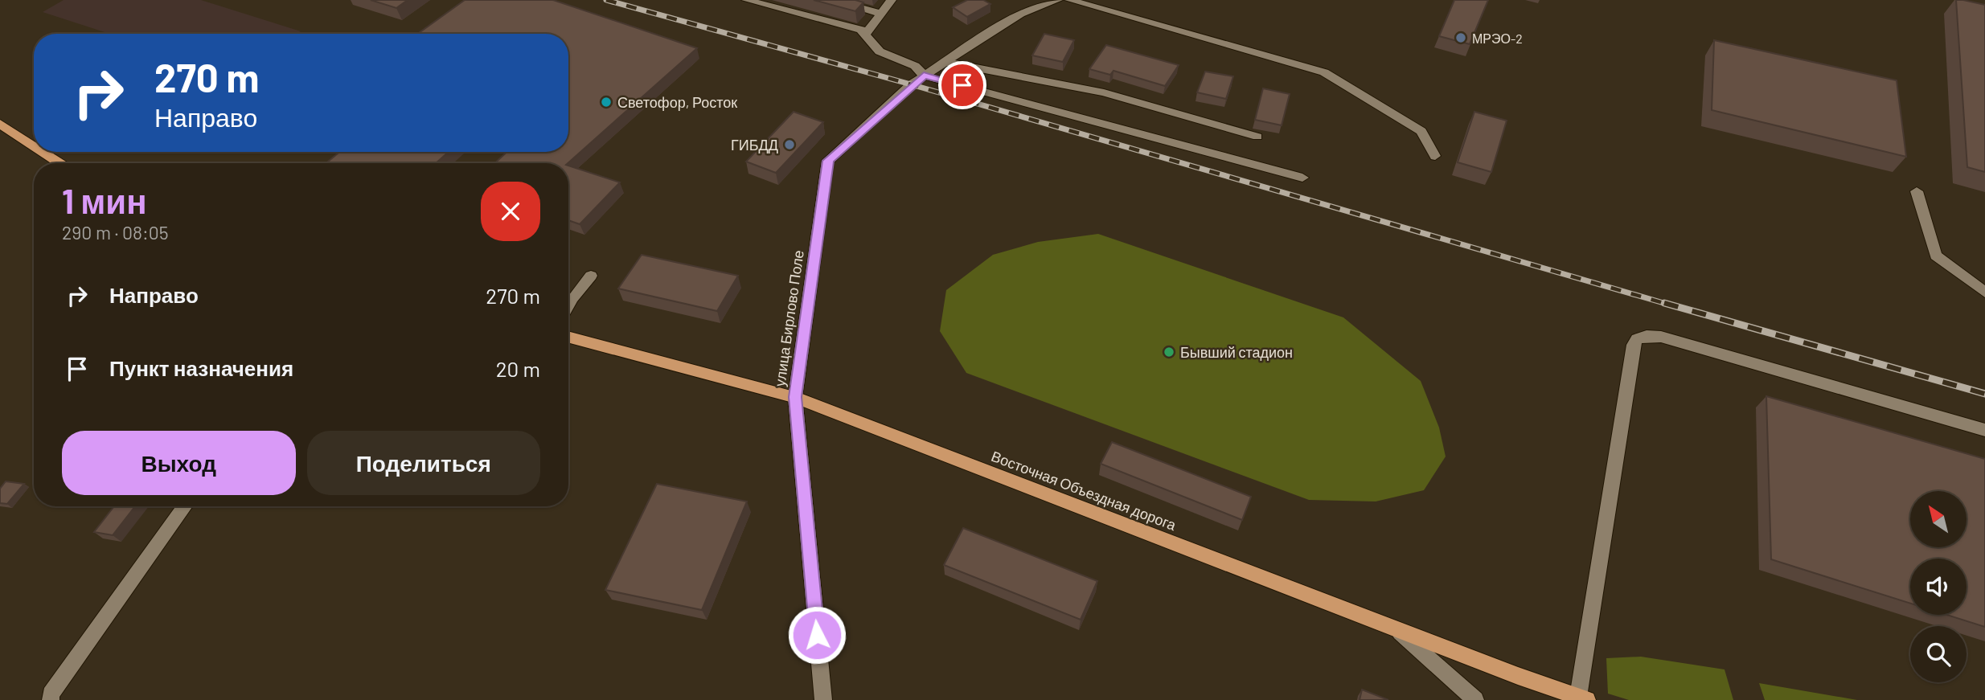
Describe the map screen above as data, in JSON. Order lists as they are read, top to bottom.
{
  "streets": {
    "main road": ["Восточная Объездная дорога"],
    "street": ["улица Бирлово Поле"]
  },
  "crossings": [
    ["улица Бирлово Поле", "Восточная Объездная дорога"]
  ],
  "places": [
    "МРЭО-2",
    "Светофор, Росток",
    "ГИБДД",
    "Бывший стадион"
  ],
  "north": "top left",
  "page": {
    "turn": ["270 m", "Направо"],
    "heading": ["1 мин", "290 m · 08:05"],
    "list": [
      {
        "name": "Направо",
        "value": "270 m"
      },
      {
        "name": "Пункт назначения",
        "value": "20 m"
      }
    ],
    "buttons": ["Выход", "Поделиться"]
  }
}
